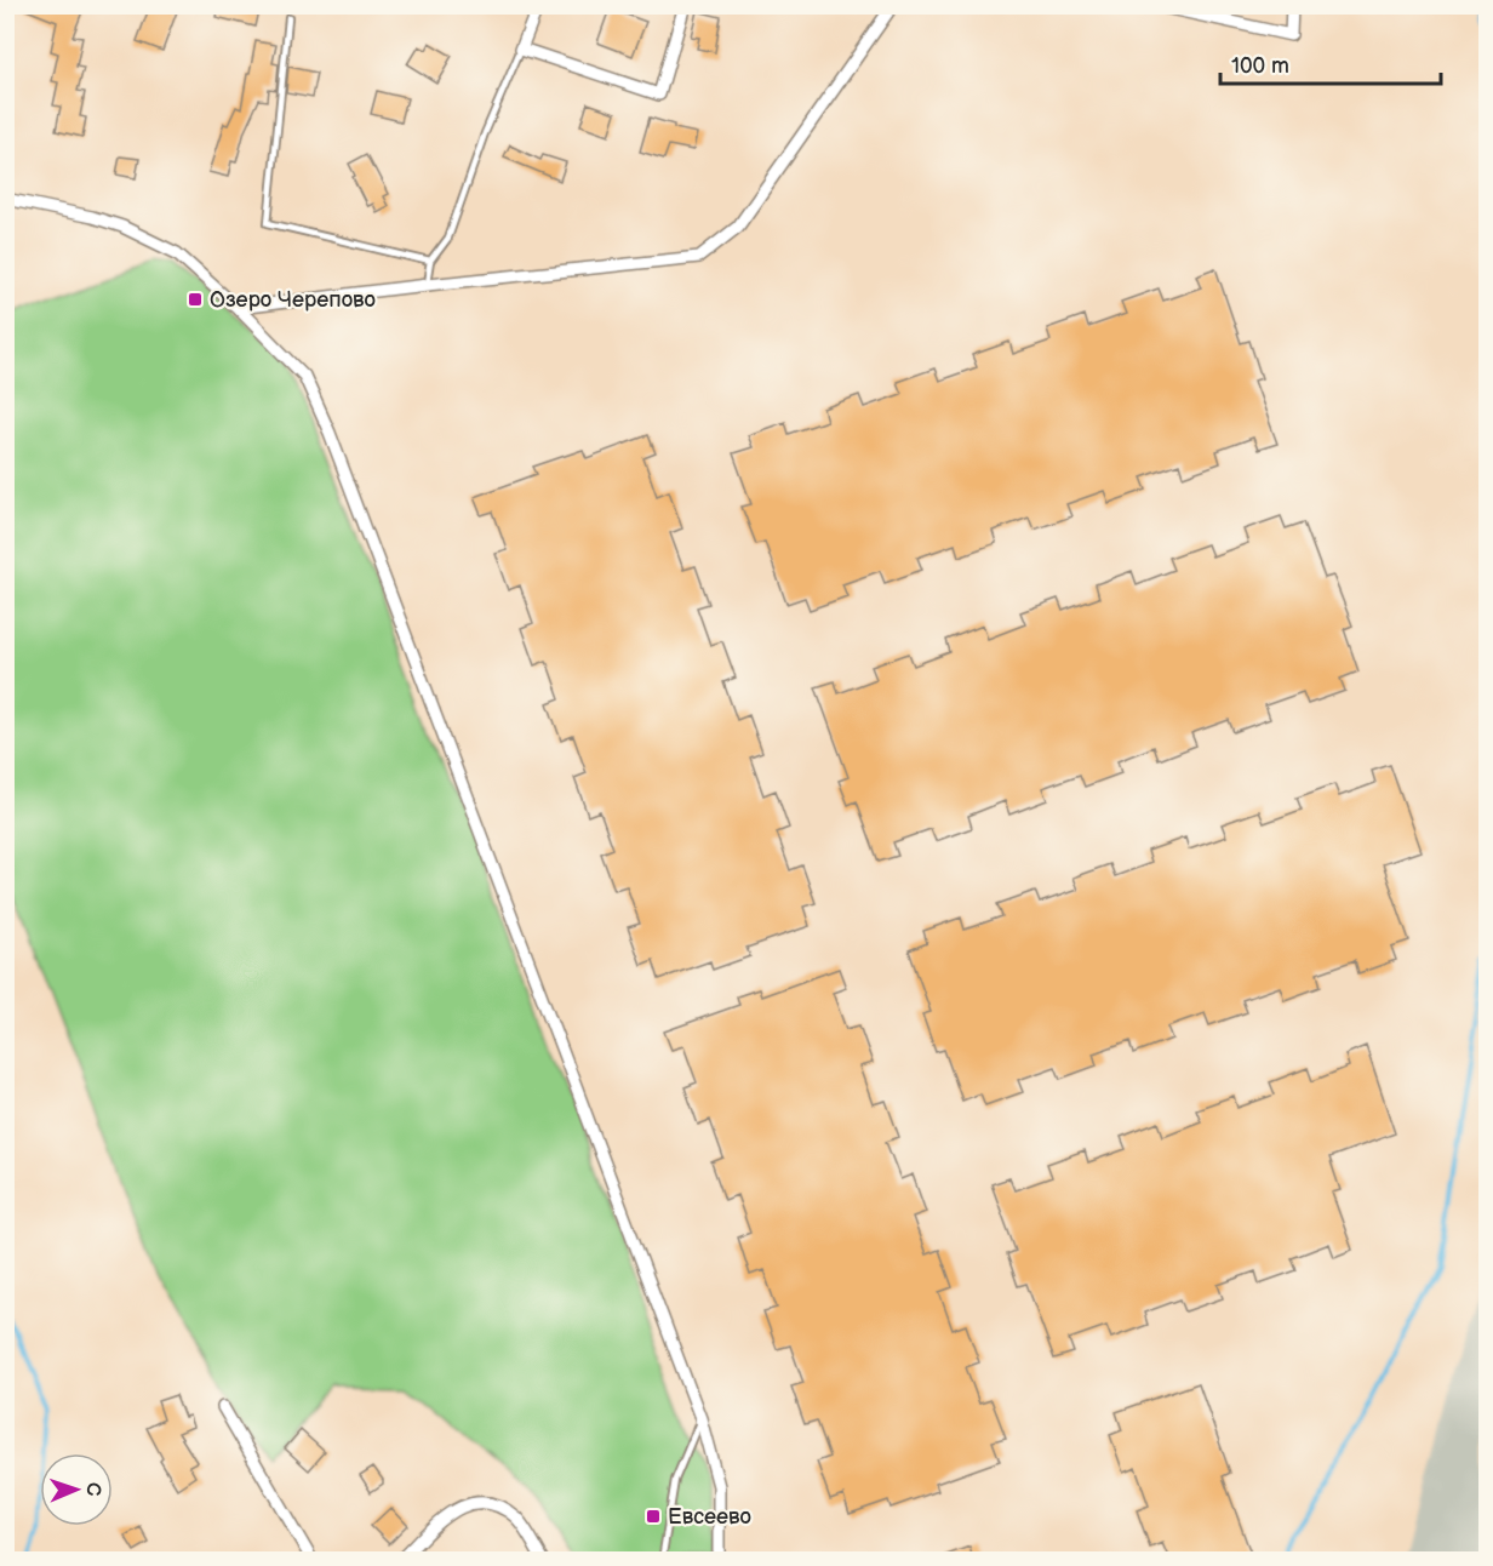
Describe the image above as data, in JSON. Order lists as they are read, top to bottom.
{
  "places": {
    "transit": ["Озеро Черепово", "Евсеево"]
  },
  "scale_bar": "100 m",
  "north": "right"
}
